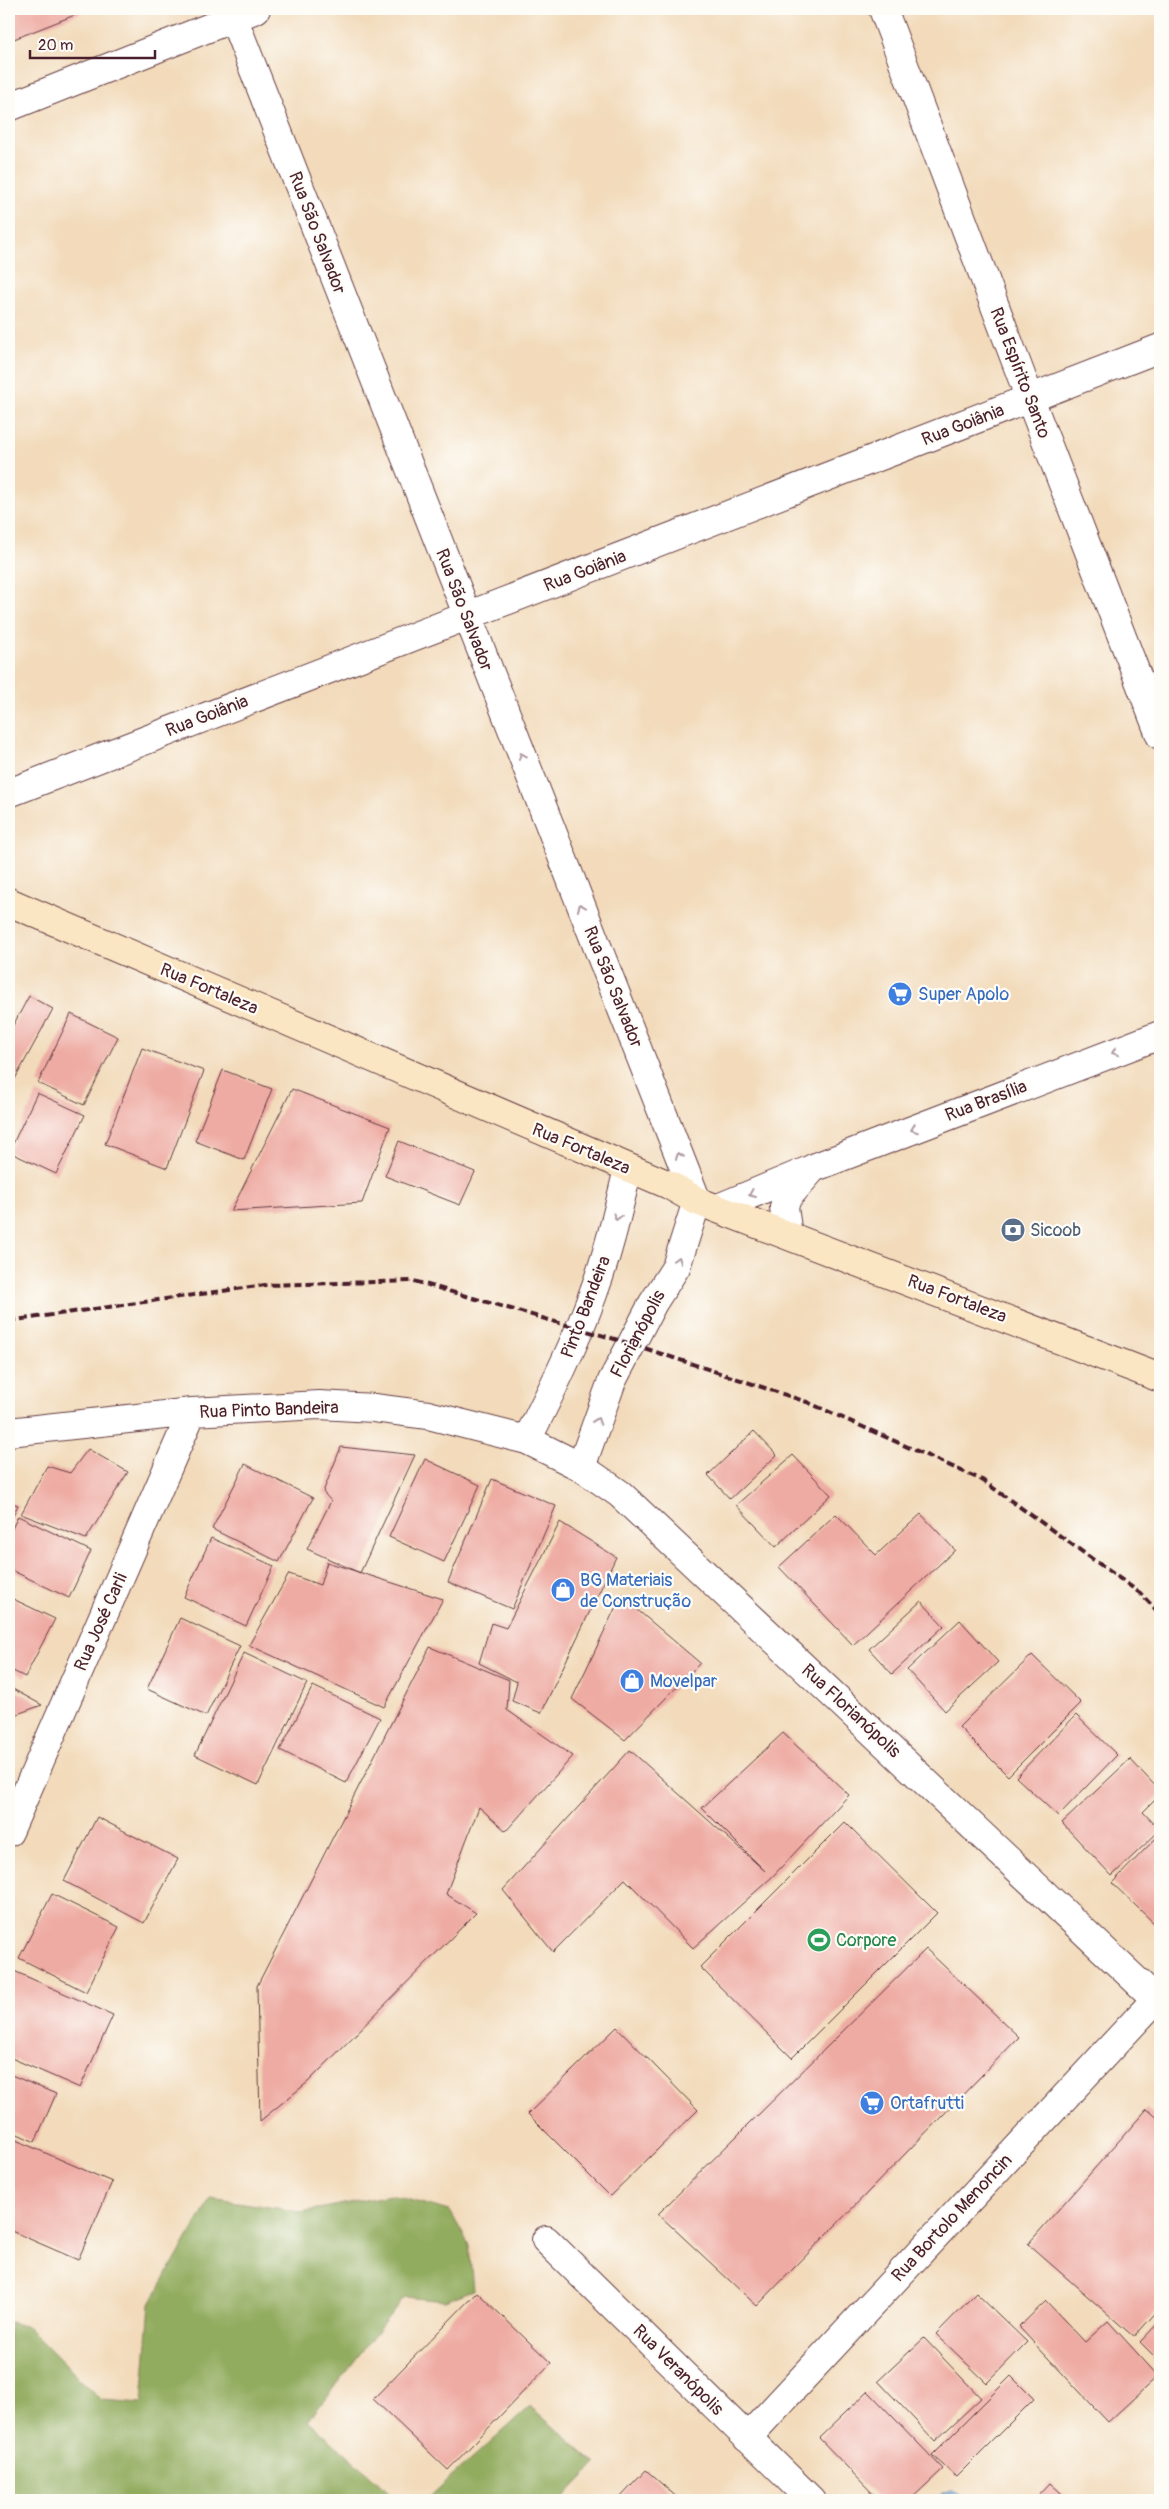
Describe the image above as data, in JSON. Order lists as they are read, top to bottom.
{
  "streets": {
    "main road": ["Rua Fortaleza"],
    "street": [
      "Rua São Salvador",
      "Rua Espírito Santo",
      "Rua Goiânia",
      "Rua Brasília",
      "Pinto Bandeira",
      "Florianópolis",
      "Rua Pinto Bandeira",
      "Rua José Carli",
      "Rua Florianópolis",
      "Rua Bortolo Menoncin",
      "Rua Veranópolis"
    ]
  },
  "crossings": [
    ["Rua São Salvador", "Rua Goiânia"],
    ["Rua São Salvador", "Rua Fortaleza"],
    ["Rua São Salvador", "Rua Brasília"],
    ["Rua São Salvador", "Florianópolis"],
    ["Rua Espírito Santo", "Rua Goiânia"],
    ["Rua Fortaleza", "Rua Brasília"],
    ["Rua Fortaleza", "Pinto Bandeira"],
    ["Rua Fortaleza", "Florianópolis"],
    ["Rua Brasília", "Florianópolis"],
    ["Pinto Bandeira", "Rua Pinto Bandeira"],
    ["Pinto Bandeira", "Rua Florianópolis"],
    ["Florianópolis", "Rua Florianópolis"],
    ["Rua Pinto Bandeira", "Rua José Carli"],
    ["Rua Pinto Bandeira", "Rua Florianópolis"],
    ["Rua Florianópolis", "Rua Bortolo Menoncin"],
    ["Rua Bortolo Menoncin", "Rua Veranópolis"]
  ],
  "one_way": [
    "Rua São Salvador",
    "Rua Brasília",
    "Pinto Bandeira",
    "Florianópolis"
  ],
  "places": {
    "supermarket": ["Super Apolo", "Ortafrutti"],
    "bank": ["Sicoob"],
    "shop": ["BG Materiais de Construção", "Movelpar"],
    "sports": ["Corpore"]
  },
  "scale_bar": "20 m"
}
